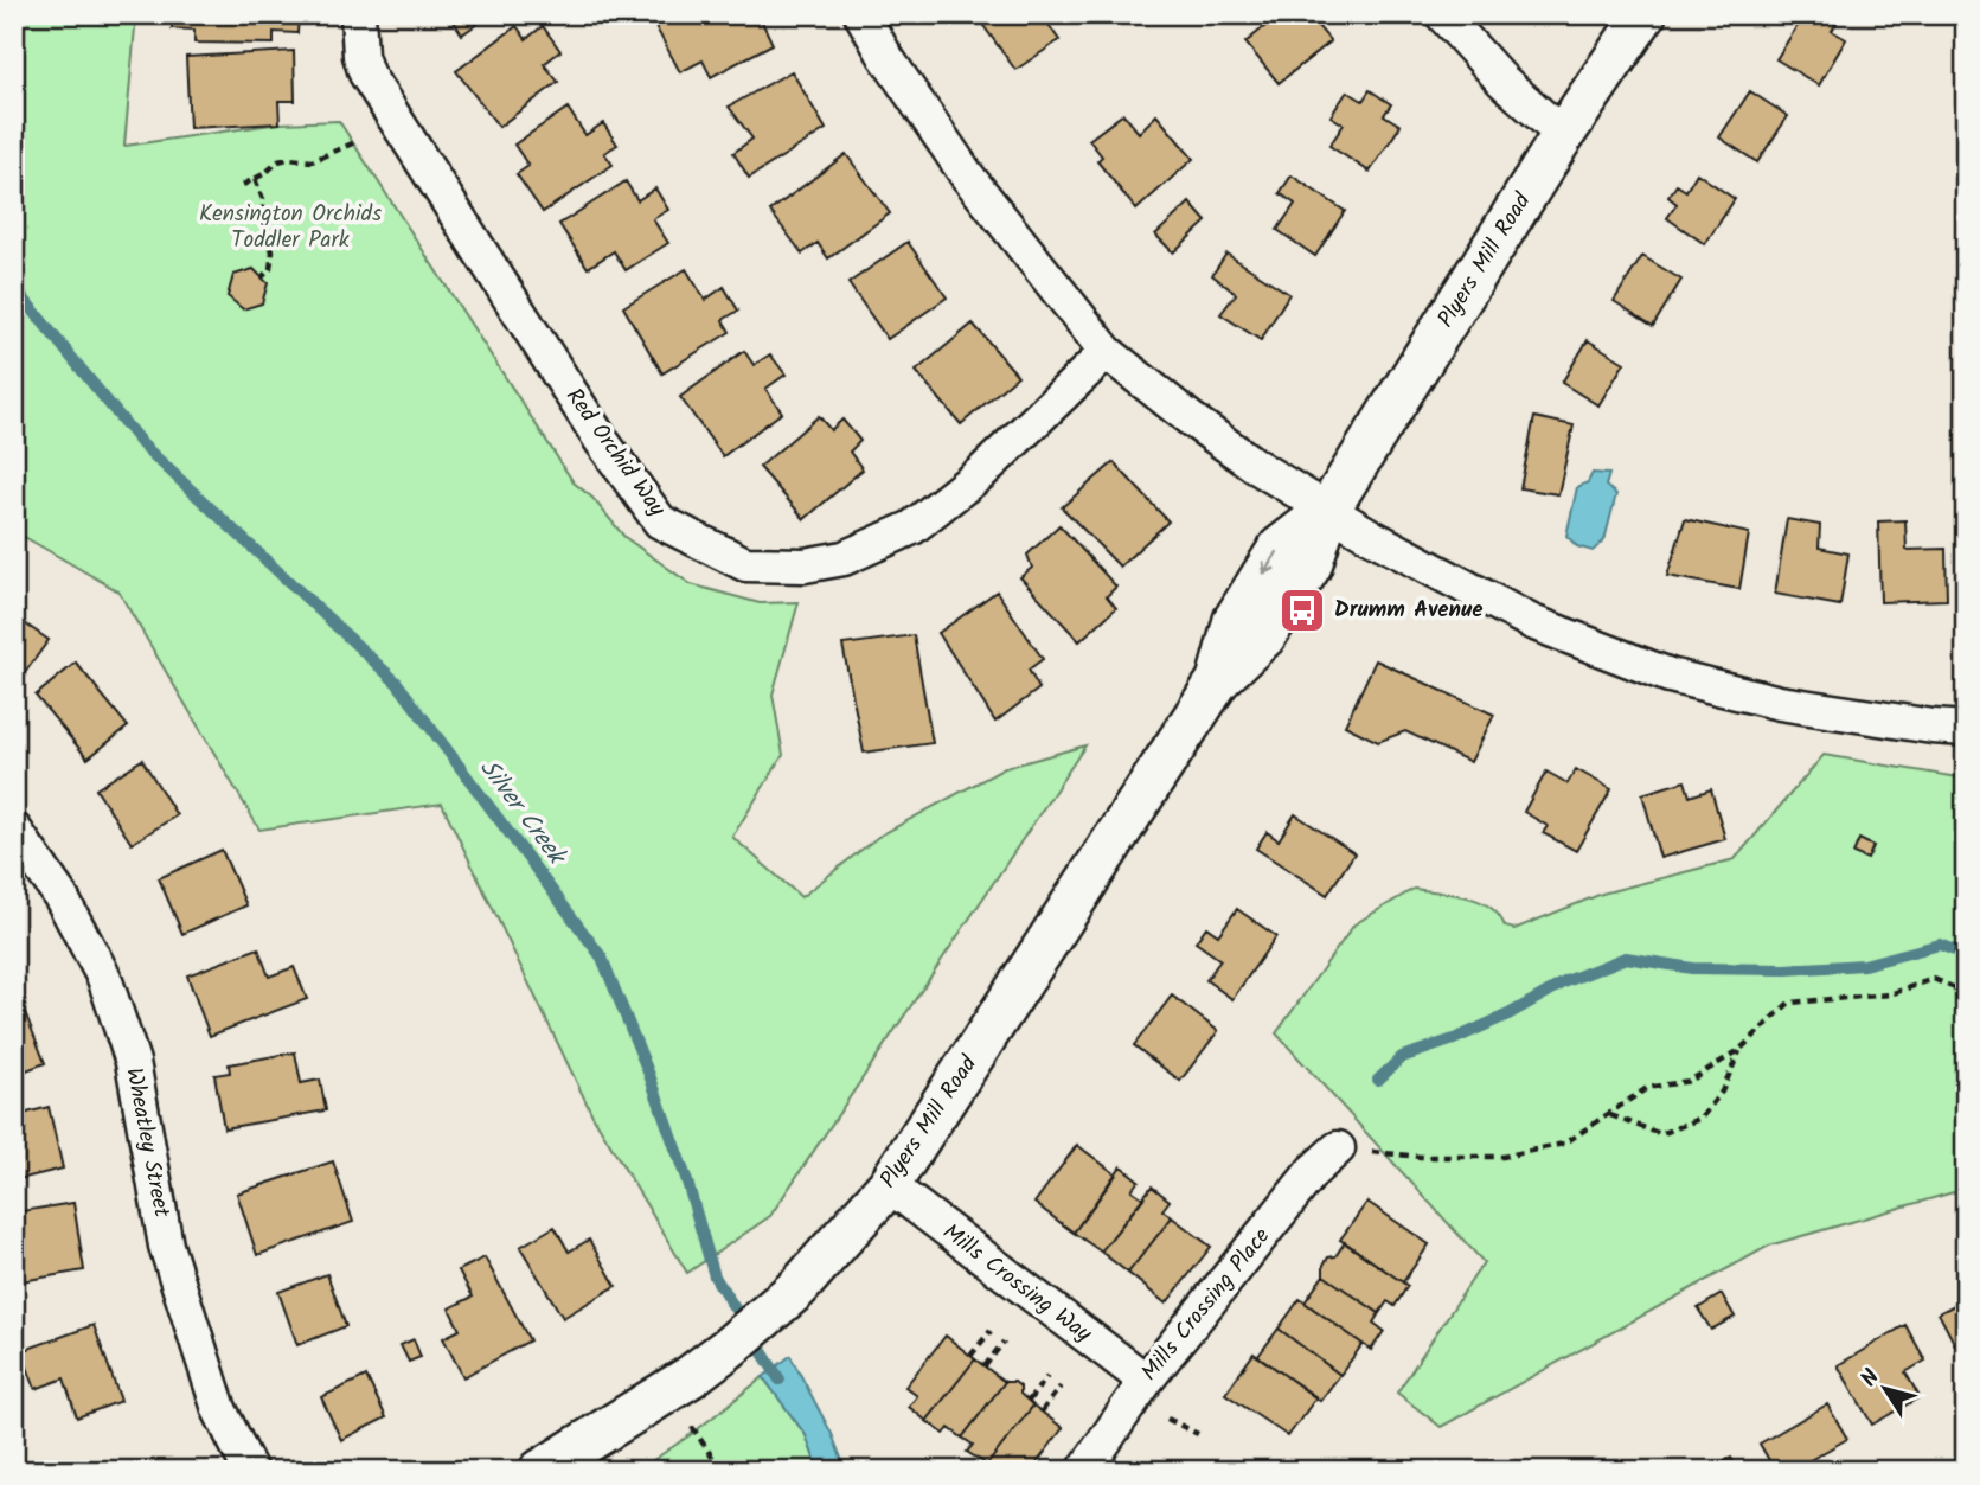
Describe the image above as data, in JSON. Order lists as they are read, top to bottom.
{
  "streets": {
    "street": [
      "Plyers Mill Road",
      "Red Orchid Way",
      "Wheatley Street",
      "Mills Crossing Way",
      "Mills Crossing Place"
    ]
  },
  "crossings": [
    ["Plyers Mill Road", "Mills Crossing Way"],
    ["Mills Crossing Way", "Mills Crossing Place"]
  ],
  "water": ["Silver Creek"],
  "parks": ["Kensington Orchids Toddler Park"],
  "places": {
    "bus stop": ["Drumm Avenue"]
  },
  "north": "top left"
}
